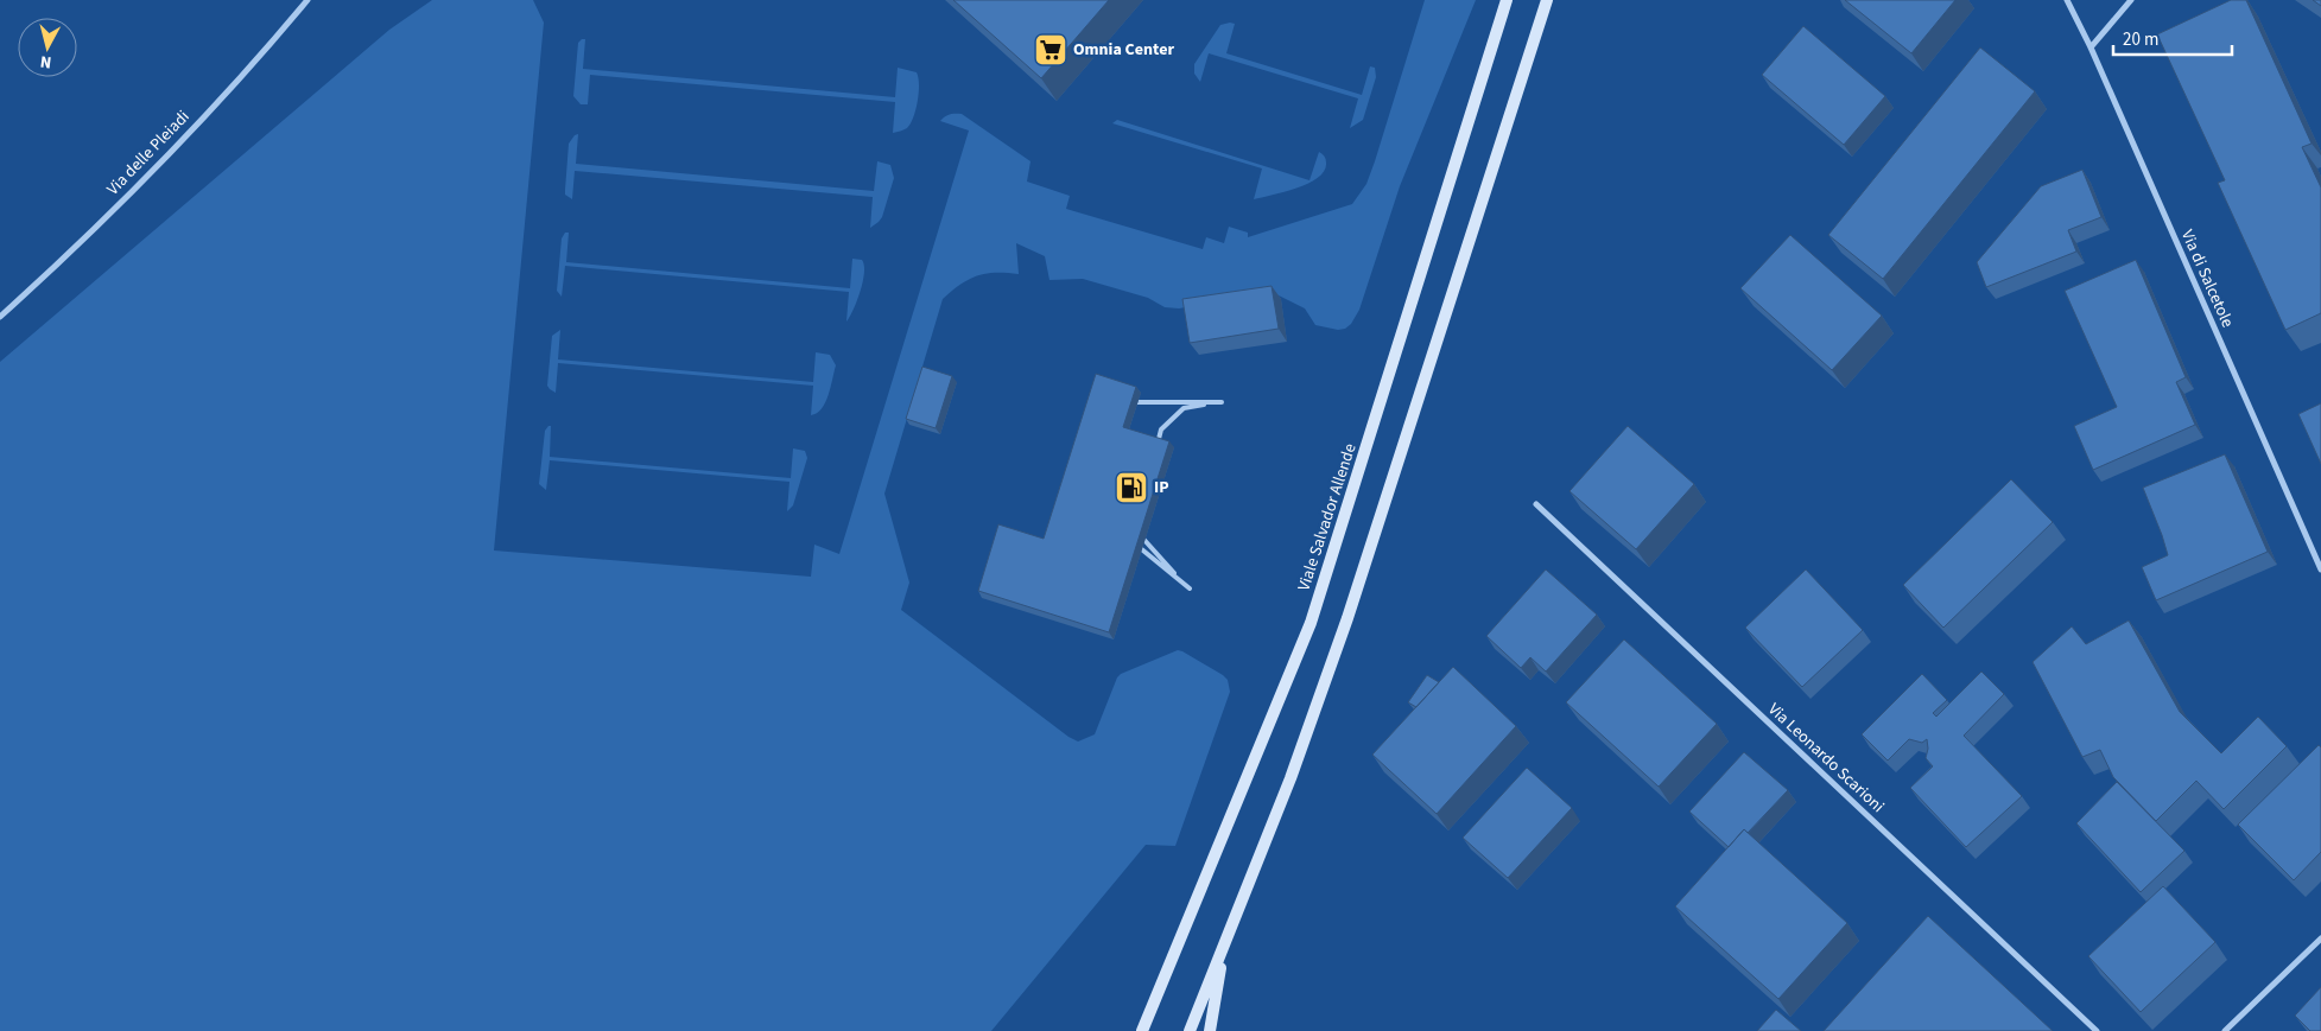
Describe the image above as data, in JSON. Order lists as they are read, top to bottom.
{
  "streets": {
    "main road": ["Viale Salvador Allende"],
    "street": ["Via delle Pleiadi", "Via di Salcetole", "Via Leonardo Scarioni"]
  },
  "places": {
    "supermarket": ["Omnia Center"],
    "fuel station": ["IP"]
  },
  "scale_bar": "20 m",
  "north": "bottom"
}
